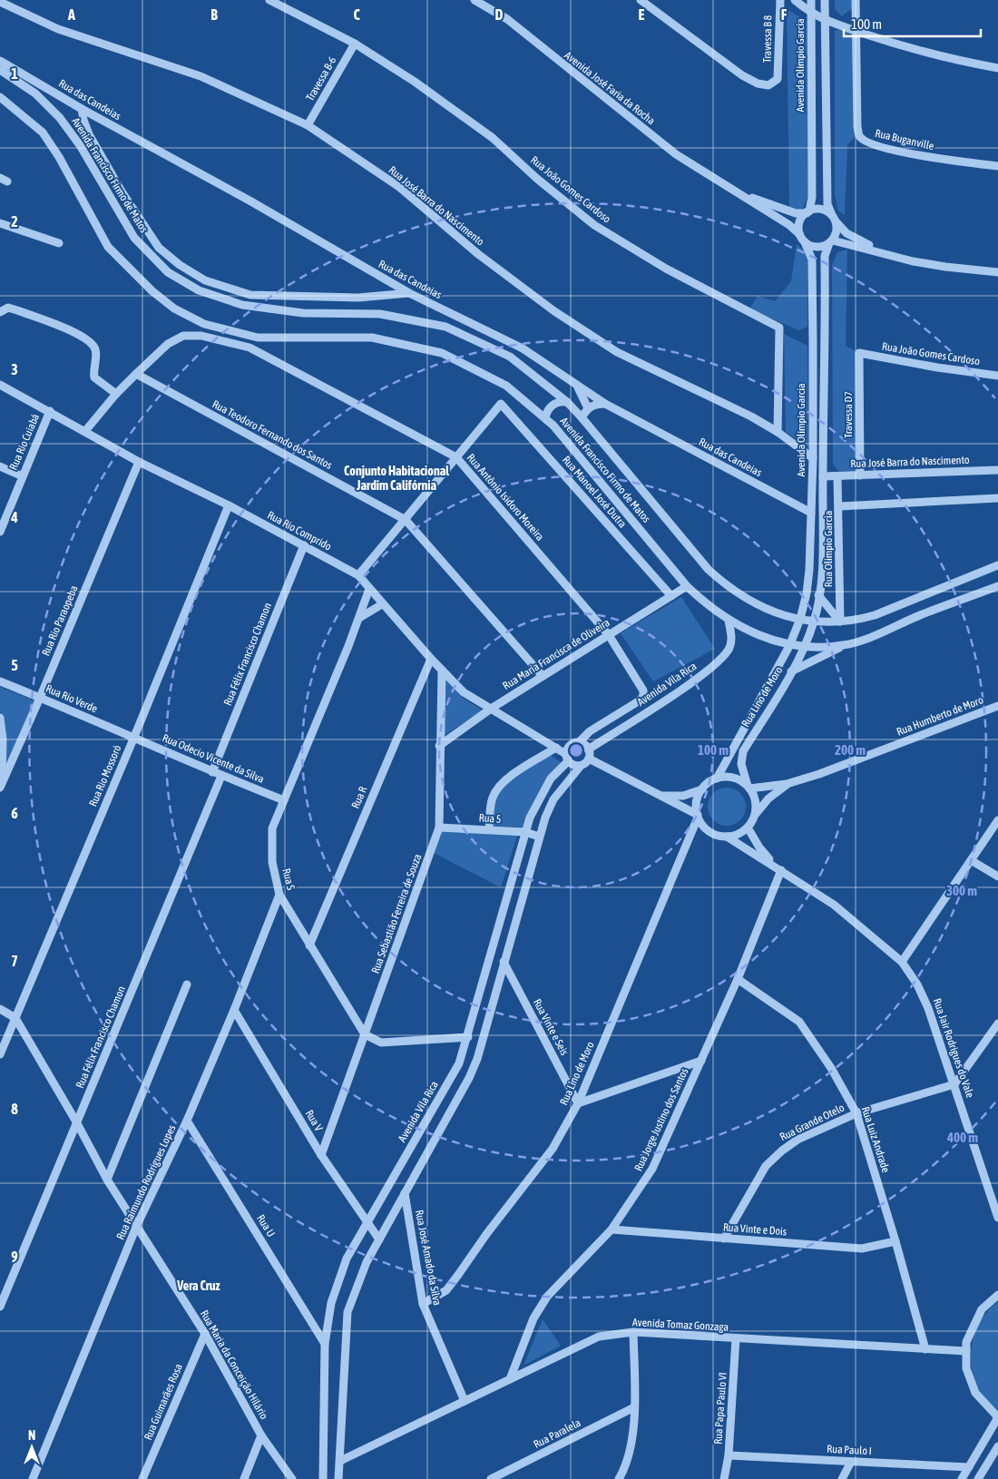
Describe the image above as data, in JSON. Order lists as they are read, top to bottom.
{
  "streets": {
    "street": [
      "Travessa B 8",
      "Avenida Olímpio Garcia",
      "Travessa B-6",
      "Avenida José Faria da Rocha",
      "Rua das Candeias",
      "Rua Buganville",
      "Avenida Francisco Firmo de Matos",
      "Rua João Gomes Cardoso",
      "Rua José Barra do Nascimento",
      "Travessa D7",
      "Rua Teodoro Fernando dos Santos",
      "Rua Rio Cuiabá",
      "Rua Manoel José Dutra",
      "Rua Antônio Isidoro Moreira",
      "Rua Rio Comprido",
      "Rua Olimpio Garcia",
      "Rua Rio Paraopeba",
      "Rua Félix Francisco Chamon",
      "Rua Maria Francisca de Oliveira",
      "Avenida Vila Rica",
      "Rua Lino de Moro",
      "Rua Rio Verde",
      "Rua Humberto de Moro",
      "Rua Odecio Vicente da Silva",
      "Rua Rio Mossoró",
      "Rua R",
      "Rua 5",
      "Rua S",
      "Rua Sebastião Ferreira de Souza",
      "Rua Vinte e Seis",
      "Rua Jair Rodrigues do Vale",
      "Rua Jorge Justino dos Santos",
      "Rua V",
      "Rua Grande Otelo",
      "Rua Luiz Andrade",
      "Rua Raimundo Rodrigues Lopes",
      "Rua U",
      "Rua Vinte e Dois",
      "Rua José Amado da Silva",
      "Avenida Tomaz Gonzaga",
      "Rua Maria da Conceição Hilário",
      "Rua Guimarães Rosa",
      "Rua Papa Paulo VI",
      "Rua Paralela",
      "Rua Paulo I"
    ]
  },
  "crossings": [
    ["Avenida Olímpio Garcia", "Avenida José Faria da Rocha"],
    ["Avenida Olímpio Garcia", "Rua das Candeias"],
    ["Avenida Olímpio Garcia", "Avenida Francisco Firmo de Matos"],
    ["Avenida Olímpio Garcia", "Rua José Barra do Nascimento"],
    ["Avenida Olímpio Garcia", "Rua Lino de Moro"],
    ["Travessa B-6", "Rua João Gomes Cardoso"],
    ["Travessa B-6", "Rua José Barra do Nascimento"],
    ["Avenida Francisco Firmo de Matos", "Rua Olimpio Garcia"],
    ["Avenida Francisco Firmo de Matos", "Rua Maria Francisca de Oliveira"],
    ["Avenida Francisco Firmo de Matos", "Avenida Vila Rica"],
    ["Avenida Francisco Firmo de Matos", "Rua Lino de Moro"],
    ["Rua João Gomes Cardoso", "Rua José Barra do Nascimento"],
    ["Rua João Gomes Cardoso", "Travessa D7"],
    ["Rua José Barra do Nascimento", "Travessa D7"],
    ["Rua José Barra do Nascimento", "Rua Olimpio Garcia"],
    ["Rua Teodoro Fernando dos Santos", "Rua Antônio Isidoro Moreira"],
    ["Rua Teodoro Fernando dos Santos", "Rua Maria Francisca de Oliveira"],
    ["Rua Rio Cuiabá", "Rua Rio Comprido"],
    ["Rua Manoel José Dutra", "Rua Antônio Isidoro Moreira"],
    ["Rua Manoel José Dutra", "Rua Maria Francisca de Oliveira"],
    ["Rua Antônio Isidoro Moreira", "Rua Rio Comprido"],
    ["Rua Antônio Isidoro Moreira", "Rua Maria Francisca de Oliveira"],
    ["Rua Antônio Isidoro Moreira", "Avenida Vila Rica"],
    ["Rua Rio Comprido", "Rua Rio Paraopeba"],
    ["Rua Rio Comprido", "Rua Félix Francisco Chamon"],
    ["Rua Rio Comprido", "Rua Maria Francisca de Oliveira"],
    ["Rua Rio Comprido", "Avenida Vila Rica"],
    ["Rua Rio Comprido", "Rua Rio Mossoró"],
    ["Rua Rio Comprido", "Rua R"],
    ["Rua Rio Comprido", "Rua S"],
    ["Rua Rio Comprido", "Rua Sebastião Ferreira de Souza"],
    ["Rua Rio Paraopeba", "Rua Rio Verde"],
    ["Rua Félix Francisco Chamon", "Rua Odecio Vicente da Silva"],
    ["Rua Félix Francisco Chamon", "Rua Maria da Conceição Hilário"],
    ["Rua Maria Francisca de Oliveira", "Rua Sebastião Ferreira de Souza"],
    ["Avenida Vila Rica", "Rua 5"],
    ["Avenida Vila Rica", "Rua V"],
    ["Avenida Vila Rica", "Rua U"],
    ["Rua Lino de Moro", "Rua Humberto de Moro"],
    ["Rua Lino de Moro", "Rua Vinte e Seis"],
    ["Rua Lino de Moro", "Rua Jair Rodrigues do Vale"],
    ["Rua Lino de Moro", "Rua José Amado da Silva"],
    ["Rua Rio Verde", "Rua Odecio Vicente da Silva"],
    ["Rua Rio Verde", "Rua Rio Mossoró"],
    ["Rua Humberto de Moro", "Rua Jair Rodrigues do Vale"],
    ["Rua Odecio Vicente da Silva", "Rua Rio Mossoró"],
    ["Rua Odecio Vicente da Silva", "Rua S"],
    ["Rua Rio Mossoró", "Rua Maria da Conceição Hilário"],
    ["Rua R", "Rua S"],
    ["Rua 5", "Rua Sebastião Ferreira de Souza"],
    ["Rua S", "Rua Sebastião Ferreira de Souza"],
    ["Rua S", "Rua Raimundo Rodrigues Lopes"],
    ["Rua Sebastião Ferreira de Souza", "Rua V"],
    ["Rua Jair Rodrigues do Vale", "Rua Jorge Justino dos Santos"],
    ["Rua Jair Rodrigues do Vale", "Rua Grande Otelo"],
    ["Rua Jorge Justino dos Santos", "Rua Luiz Andrade"],
    ["Rua Jorge Justino dos Santos", "Rua Vinte e Dois"],
    ["Rua Jorge Justino dos Santos", "Avenida Tomaz Gonzaga"],
    ["Rua V", "Rua Raimundo Rodrigues Lopes"],
    ["Rua Grande Otelo", "Rua Luiz Andrade"],
    ["Rua Grande Otelo", "Rua Vinte e Dois"],
    ["Rua Luiz Andrade", "Rua Vinte e Dois"],
    ["Rua Luiz Andrade", "Avenida Tomaz Gonzaga"],
    ["Rua Raimundo Rodrigues Lopes", "Rua U"],
    ["Rua Raimundo Rodrigues Lopes", "Rua Maria da Conceição Hilário"],
    ["Rua José Amado da Silva", "Avenida Tomaz Gonzaga"],
    ["Avenida Tomaz Gonzaga", "Rua Papa Paulo VI"],
    ["Rua Maria da Conceição Hilário", "Rua Guimarães Rosa"],
    ["Rua Papa Paulo VI", "Rua Paulo I"]
  ],
  "districts": ["Conjunto Habitacional Jardim Califórnia", "Vera Cruz"],
  "scale_bar": "100 m",
  "north": "top",
  "grid": {
    "columns": [
      "A",
      "B",
      "C",
      "D",
      "E",
      "F"
    ],
    "rows": [
      "1",
      "2",
      "3",
      "4",
      "5",
      "6",
      "7",
      "8",
      "9"
    ]
  },
  "rings": [
    "100 m",
    "200 m",
    "300 m",
    "400 m"
  ]
}
